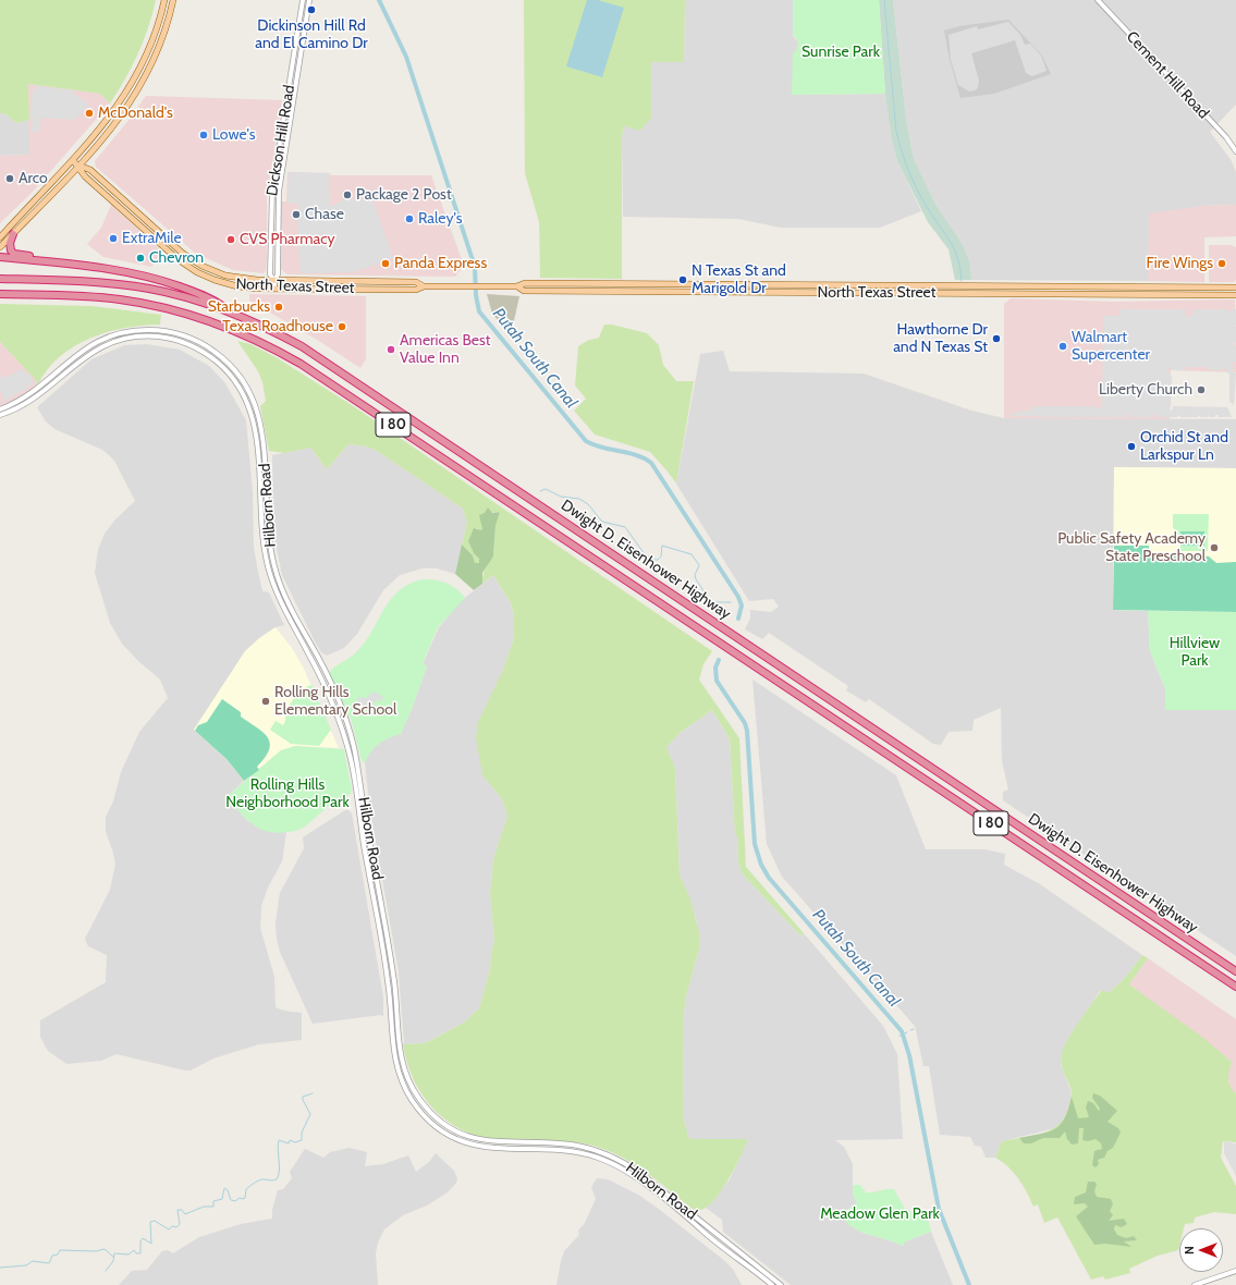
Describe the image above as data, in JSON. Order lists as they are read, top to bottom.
{
  "streets": {
    "highway": ["I 80", "Dwight D. Eisenhower Highway"],
    "main road": ["North Texas Street"],
    "street": ["Cement Hill Road", "Dickson Hill Road", "Hilborn Road"]
  },
  "crossings": [
    ["Dickson Hill Road", "North Texas Street"]
  ],
  "water": ["Putah South Canal"],
  "parks": [
    "Sunrise Park",
    "Hillview Park",
    "Rolling Hills Neighborhood Park",
    "Meadow Glen Park"
  ],
  "places": [
    "Dickinson Hill Rd and El Camino Dr",
    "McDonald's",
    "Lowe's",
    "Arco",
    "Package 2 Post",
    "Chase",
    "Raley's",
    "ExtraMile",
    "CVS Pharmacy",
    "Chevron",
    "Panda Express",
    "Fire Wings",
    "N Texas St and Marigold Dr",
    "Starbucks",
    "Texas Roadhouse",
    "Hawthorne Dr and N Texas St",
    "Walmart Supercenter",
    "Americas Best Value Inn",
    "Liberty Church",
    "Orchid St and Larkspur Ln",
    "Public Safety Academy State Preschool",
    "Rolling Hills Elementary School"
  ],
  "north": "left"
}
